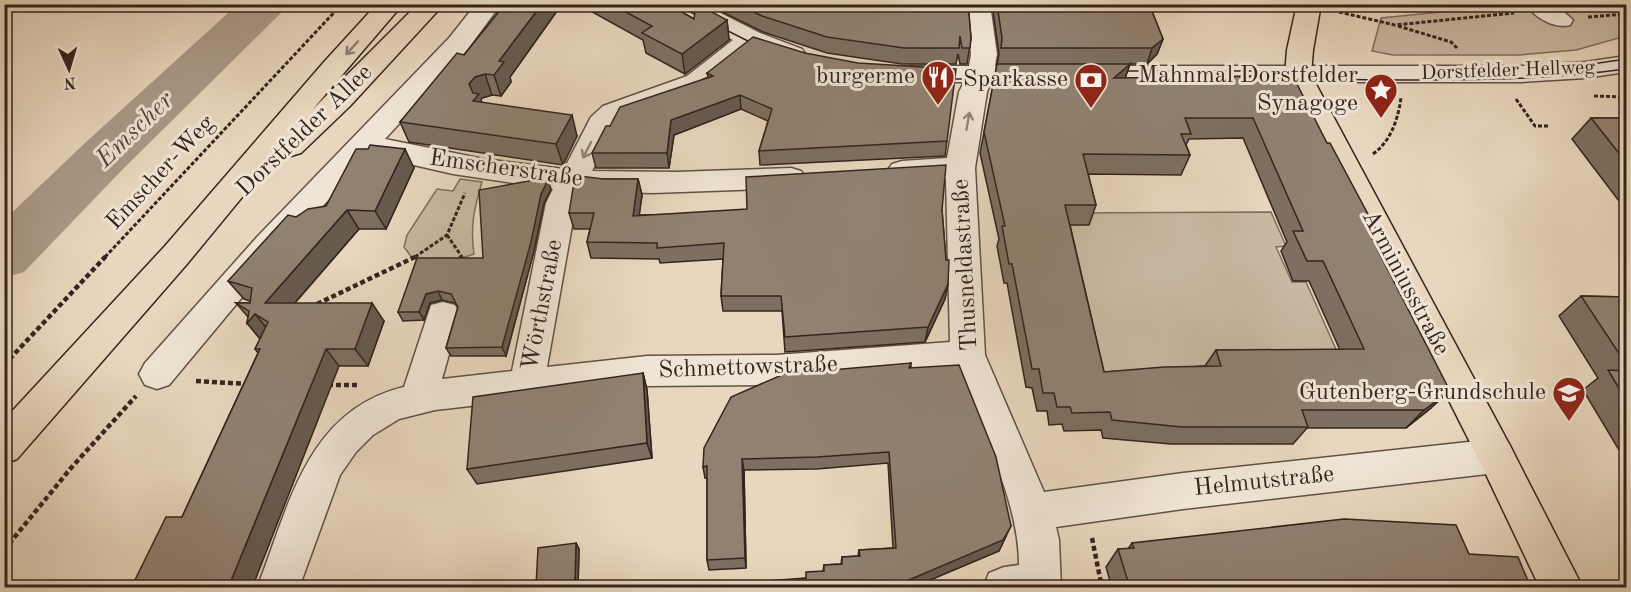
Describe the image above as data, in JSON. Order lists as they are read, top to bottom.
{
  "streets": {
    "main road": ["Dorstfelder Allee", "Arminiusstraße"],
    "street": [
      "Dorstfelder Hellweg",
      "Emscherstraße",
      "Thusneldastraße",
      "Wörthstraße",
      "Schmettowstraße",
      "Helmutstraße"
    ],
    "path": ["Emscher-Weg"]
  },
  "crossings": [
    ["Dorstfelder Hellweg", "Thusneldastraße"],
    ["Dorstfelder Hellweg", "Arminiusstraße"],
    ["Emscherstraße", "Wörthstraße"],
    ["Thusneldastraße", "Schmettowstraße"],
    ["Thusneldastraße", "Helmutstraße"],
    ["Arminiusstraße", "Helmutstraße"],
    ["Wörthstraße", "Schmettowstraße"]
  ],
  "water": ["Emscher"],
  "places": {
    "restaurant": ["burgerme"],
    "bank": ["Sparkasse"],
    "place": ["Mahnmal Dorstfelder Synagoge"],
    "school or university": ["Gutenberg-Grundschule"]
  },
  "north": "bottom"
}
